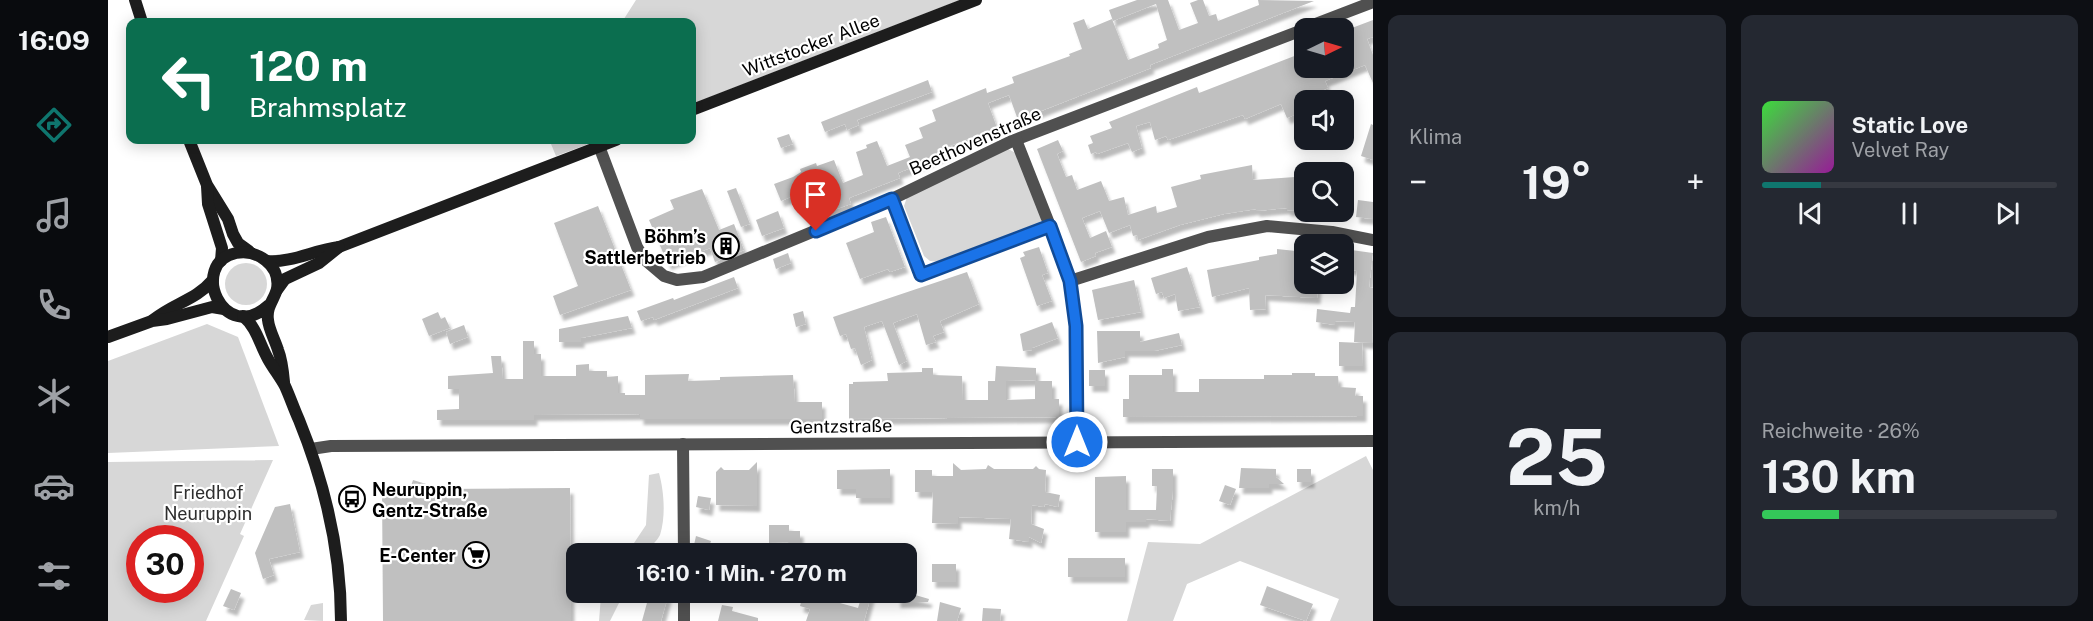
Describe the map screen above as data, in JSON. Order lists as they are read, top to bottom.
{
  "streets": {
    "main road": ["Wittstocker Allee"],
    "street": ["Beethovenstraße", "Gentzstraße"]
  },
  "parks": ["Friedhof Neuruppin"],
  "places": {
    "building": ["Böhm’s Sattlerbetrieb"],
    "bus stop": ["Neuruppin, Gentz-Straße"],
    "supermarket": ["E-Center"]
  },
  "north": "right",
  "page": {
    "tabs": "16:09",
    "tile": [
      "Klima",
      ["25", "km/h"],
      ["Reichweite · 26%", "130 km"]
    ],
    "turn": ["120 m", "Brahmsplatz"],
    "song": ["Static Love", "Velvet Ray"],
    "heat": ["−", "19°", "+"],
    "limit": "30",
    "trip": "16:10 · 1 Min. · 270 m"
  }
}
